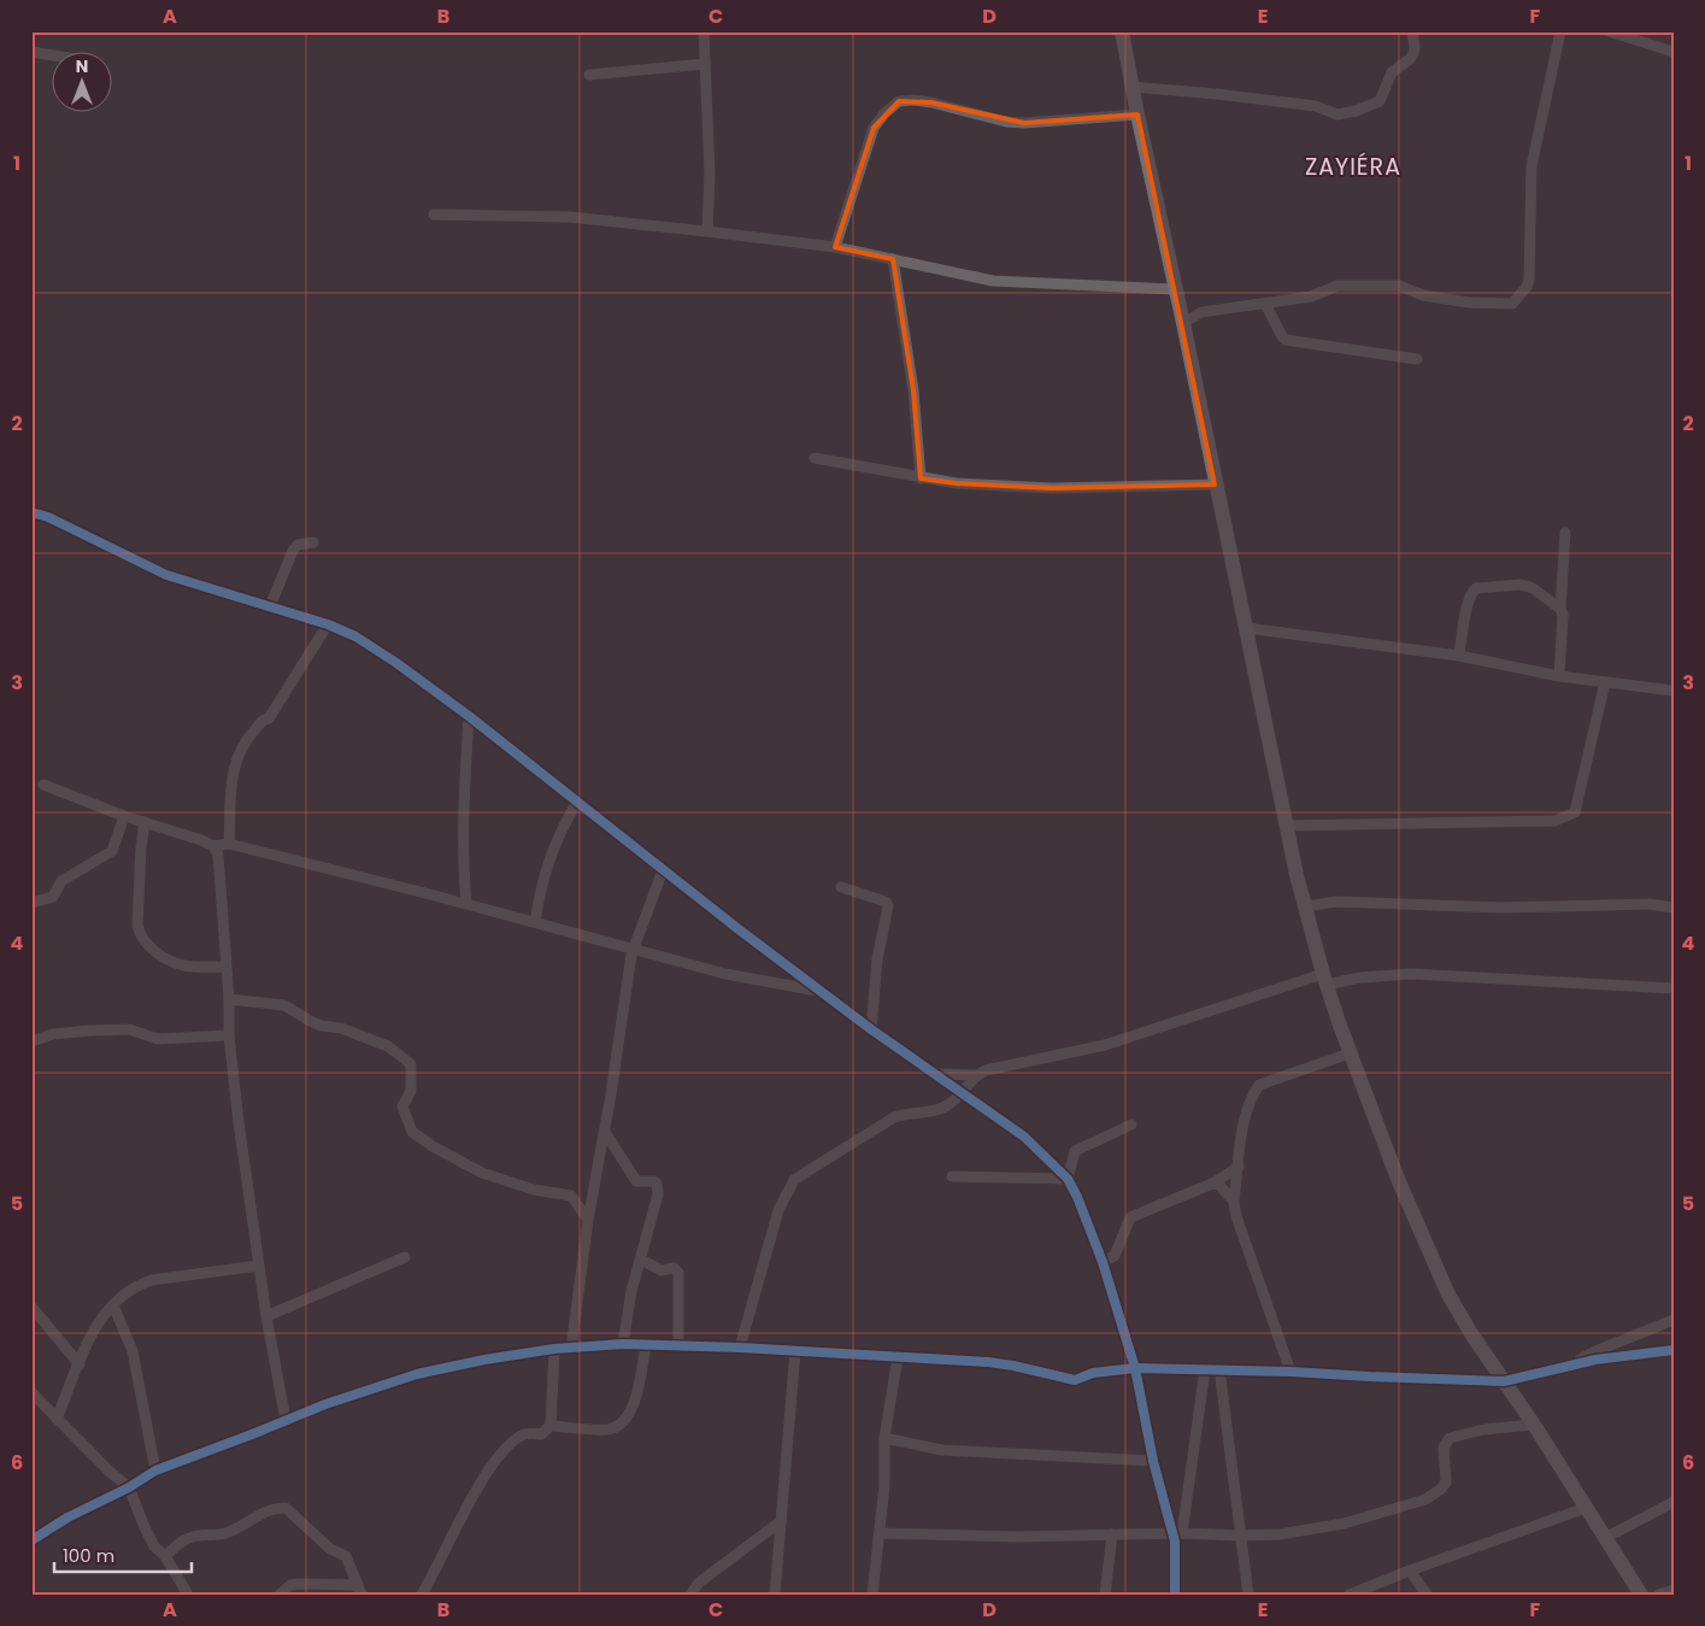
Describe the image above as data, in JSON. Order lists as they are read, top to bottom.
{
  "districts": ["ZAYIÉRA"],
  "scale_bar": "100 m",
  "north": "top",
  "grid": {
    "columns": [
      "A",
      "B",
      "C",
      "D",
      "E",
      "F"
    ],
    "rows": [
      "1",
      "2",
      "3",
      "4",
      "5",
      "6"
    ]
  }
}
